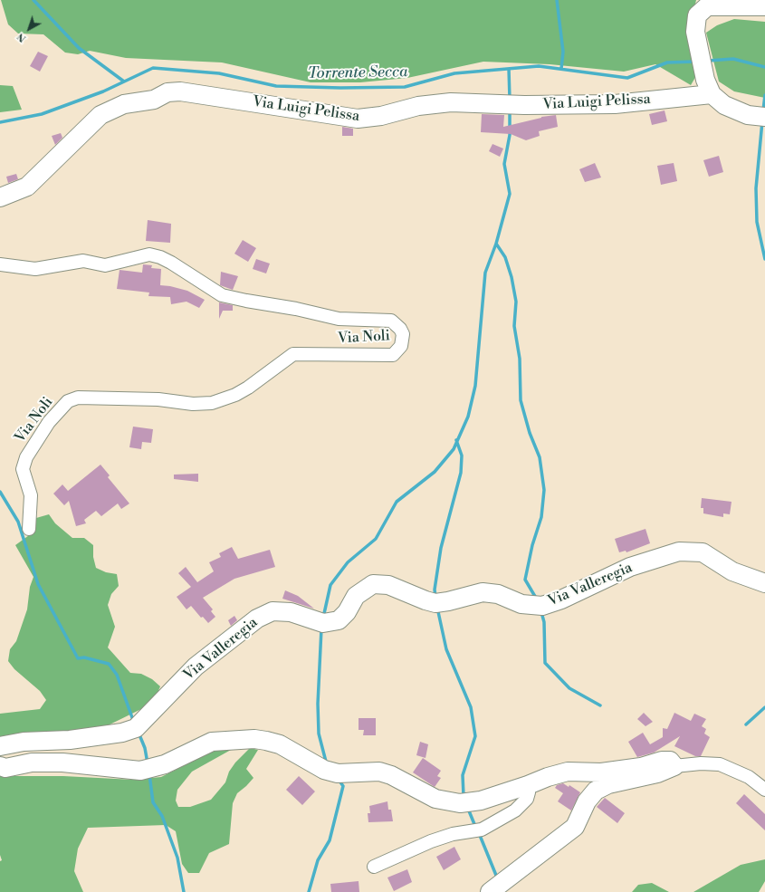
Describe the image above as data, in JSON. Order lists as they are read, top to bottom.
{
  "streets": {
    "street": ["Via Luigi Pelissa", "Via Noli", "Via Valleregia"]
  },
  "water": ["Torrente Secca"],
  "north": "bottom left"
}
